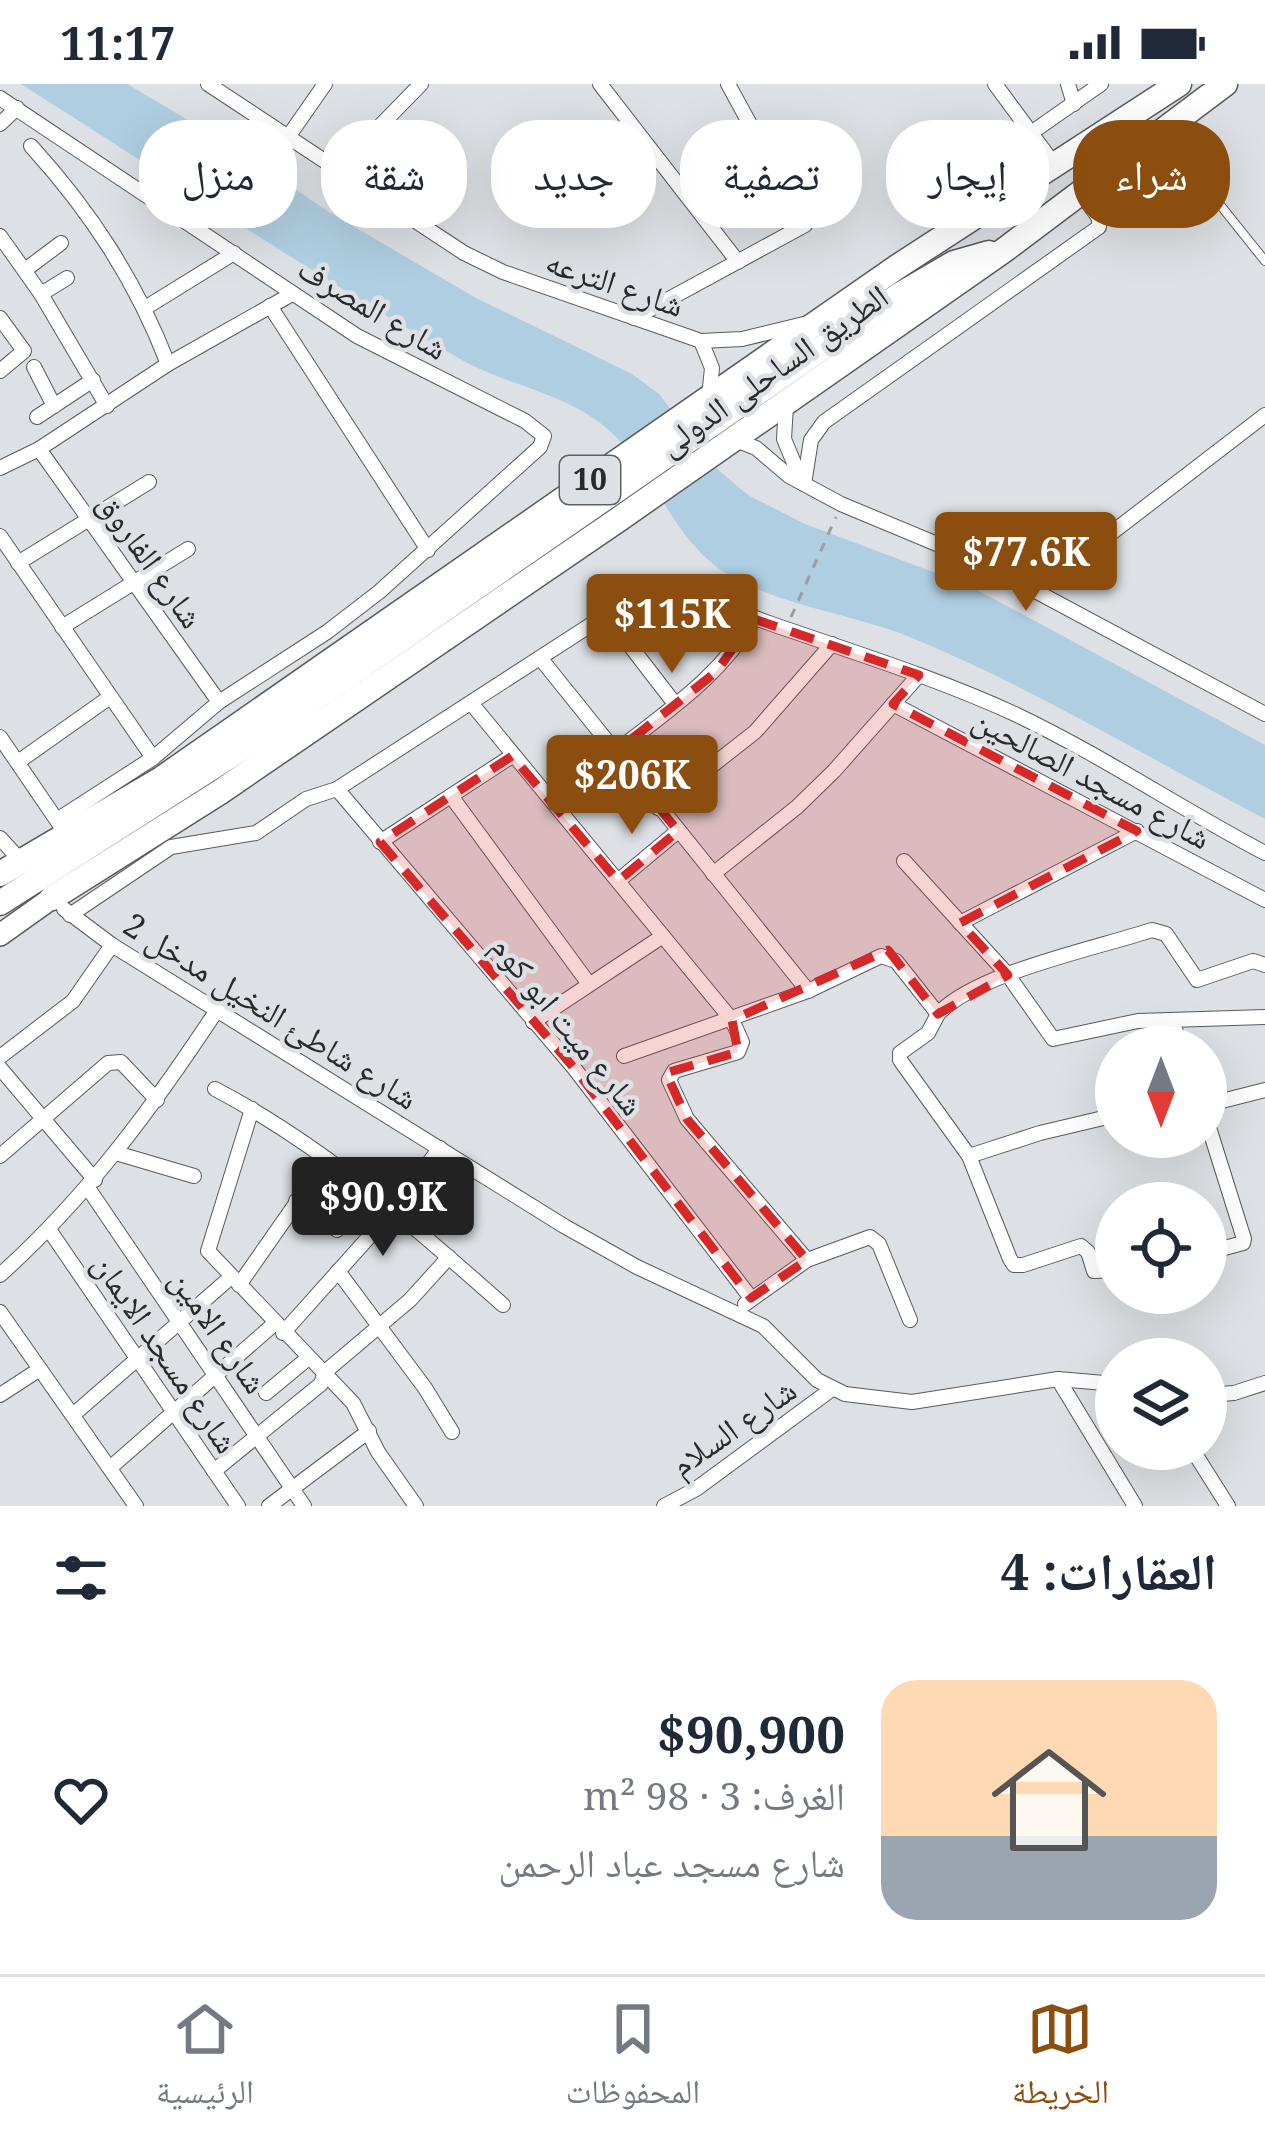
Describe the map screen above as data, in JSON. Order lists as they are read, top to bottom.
{
  "streets": {
    "highway": ["الطريق الساحلى الدولى", "10"],
    "street": [
      "شارع الترعه",
      "شارع المصرف",
      "شارع الفاروق",
      "شارع مسجد الصالحين",
      "شارع شاطئ النخيل مدخل 2",
      "شارع ميت ابو كوم",
      "شارع الامين",
      "شارع مسجد الايمان",
      "شارع السلام"
    ]
  },
  "crossings": [
    ["شارع الترعه", "الطريق الساحلى الدولى"],
    ["الطريق الساحلى الدولى", "10"],
    ["الطريق الساحلى الدولى", "شارع شاطئ النخيل مدخل 2"],
    ["10", "شارع شاطئ النخيل مدخل 2"],
    ["شارع شاطئ النخيل مدخل 2", "شارع السلام"]
  ],
  "north": "bottom",
  "page": {
    "status": "11:17",
    "chip": [
      "شراء",
      "إيجار",
      "تصفية",
      "جديد",
      "شقة",
      "منزل"
    ],
    "price": [
      "$77.6K",
      "$115K",
      "$206K",
      "$90.9K"
    ],
    "heading": "العقارات: 4",
    "list": [
      {
        "name": "$90,900",
        "note": "الغرف: 3 · 98 m² · شارع مسجد عباد الرحمن"
      }
    ],
    "tabs": ["الخريطة", "المحفوظات", "الرئيسية"]
  }
}
